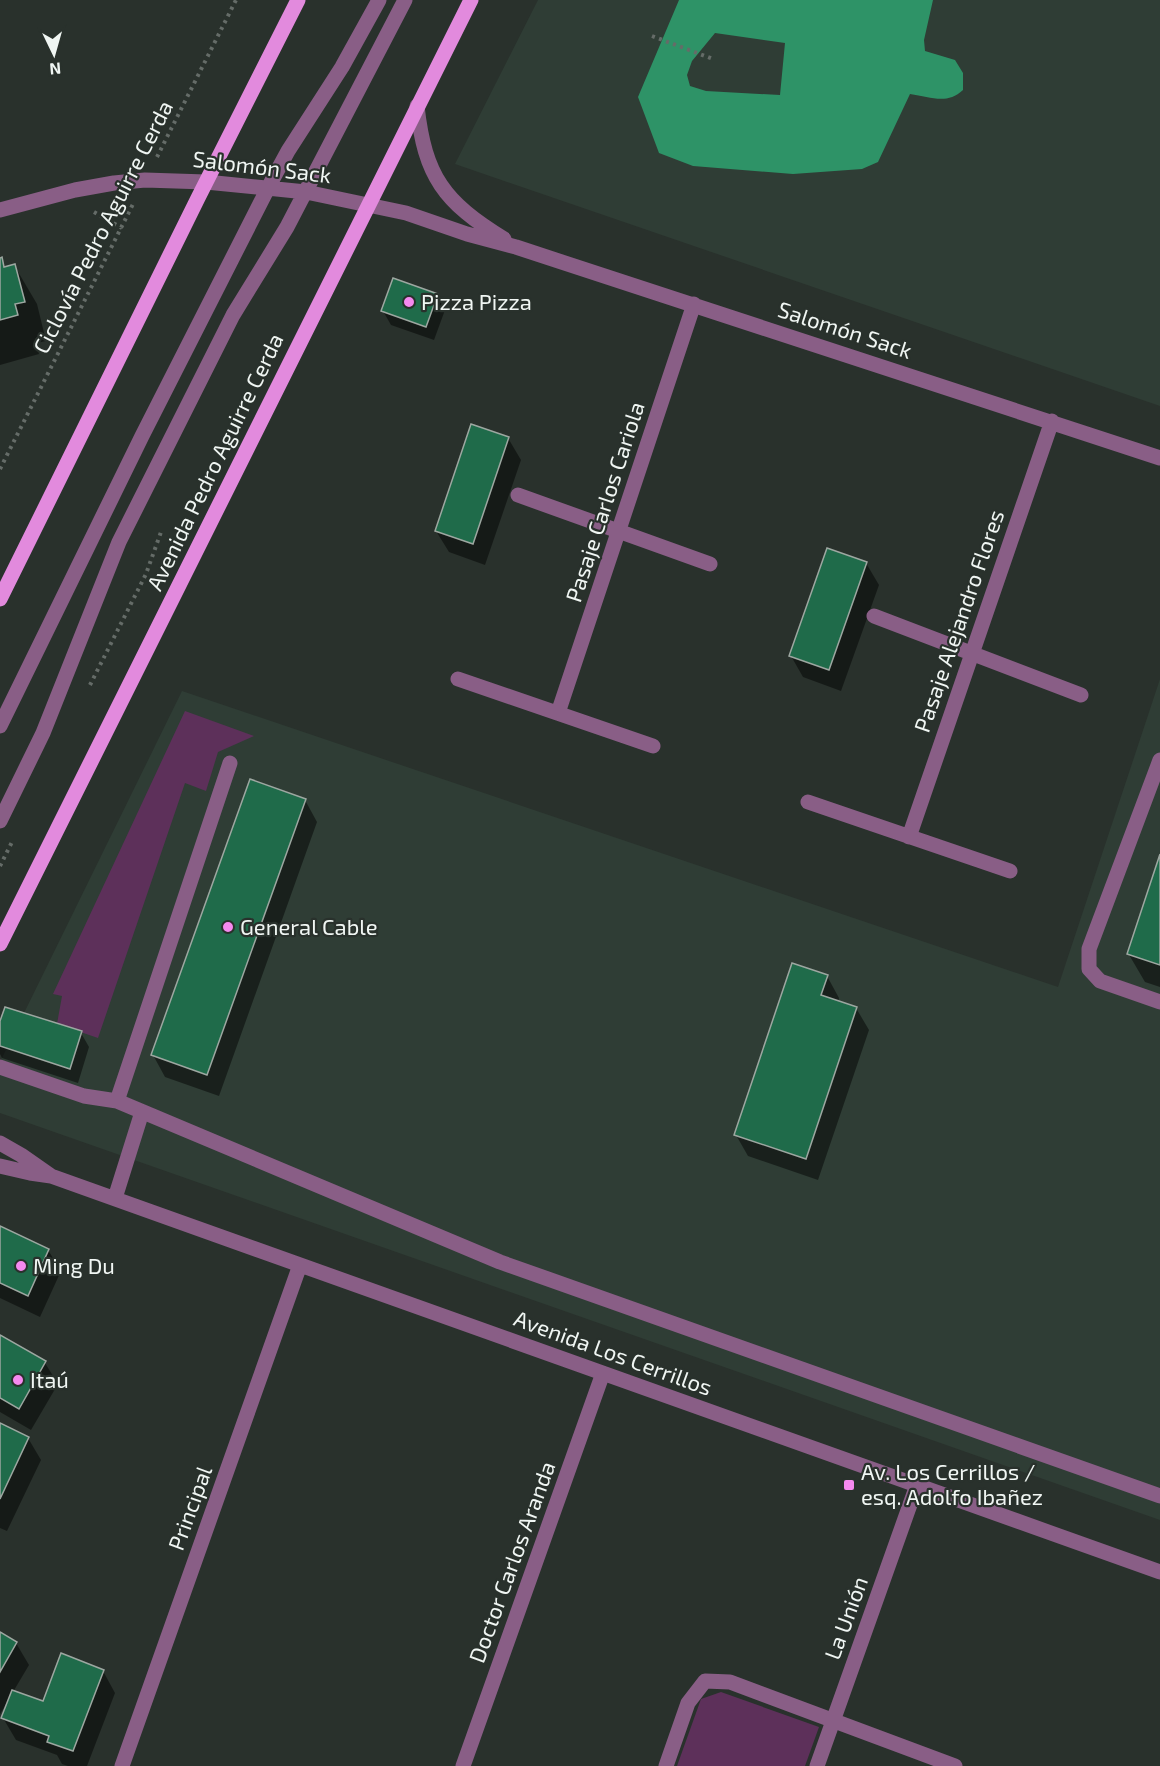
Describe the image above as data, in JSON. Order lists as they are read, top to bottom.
{
  "streets": {
    "main road": ["Avenida Pedro Aguirre Cerda"],
    "street": [
      "Salomón Sack",
      "Pasaje Carlos Cariola",
      "Pasaje Alejandro Flores",
      "Avenida Los Cerrillos",
      "Principal",
      "Doctor Carlos Aranda",
      "La Unión"
    ],
    "path": ["Ciclovía Pedro Aguirre Cerda"]
  },
  "crossings": [
    ["Salomón Sack", "Ciclovía Pedro Aguirre Cerda"],
    ["Salomón Sack", "Avenida Pedro Aguirre Cerda"],
    ["Salomón Sack", "Pasaje Carlos Cariola"],
    ["Salomón Sack", "Pasaje Alejandro Flores"],
    ["Avenida Los Cerrillos", "Principal"],
    ["Avenida Los Cerrillos", "Doctor Carlos Aranda"],
    ["Avenida Los Cerrillos", "La Unión"]
  ],
  "places": {
    "other": [
      "Pizza Pizza",
      "General Cable",
      "Ming Du",
      "Itaú"
    ],
    "transit": ["Av. Los Cerrillos / esq. Adolfo Ibañez"]
  },
  "north": "bottom"
}
